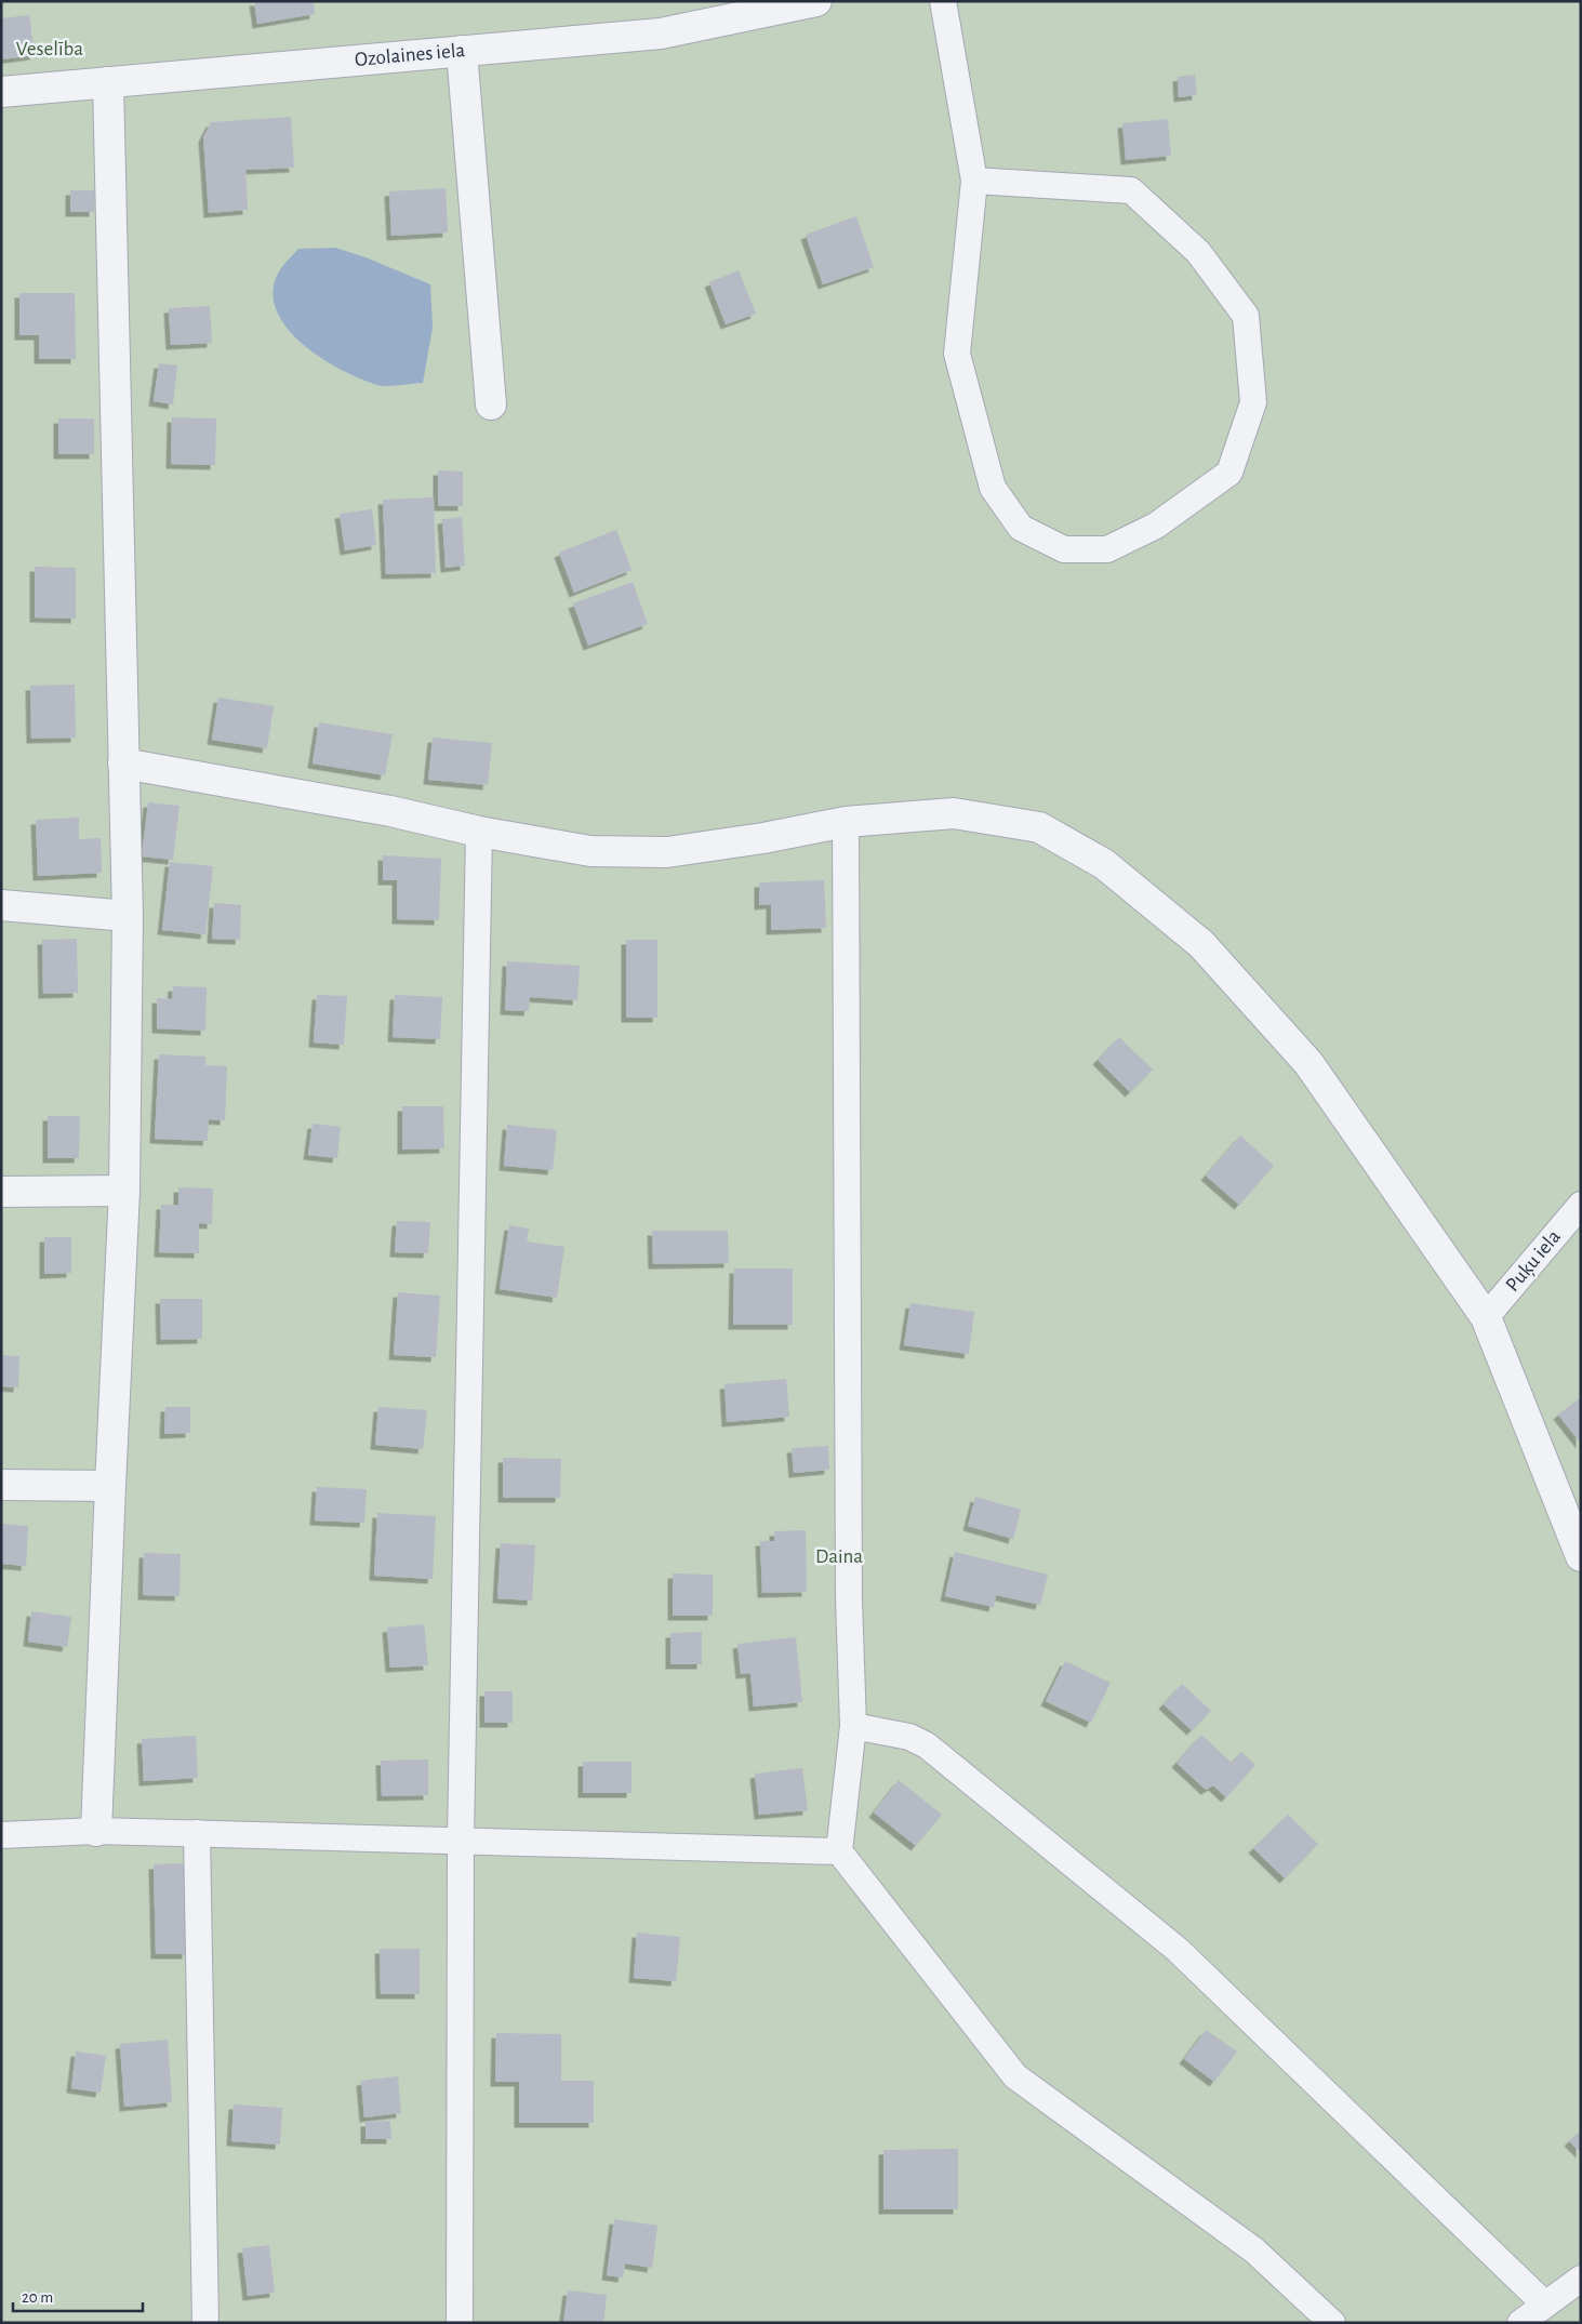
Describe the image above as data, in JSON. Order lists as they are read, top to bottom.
{
  "streets": {
    "street": ["Ozolaines iela"],
    "lane": ["Puķu iela"]
  },
  "parks": ["Veselība", "Daina"],
  "scale_bar": "20 m"
}
